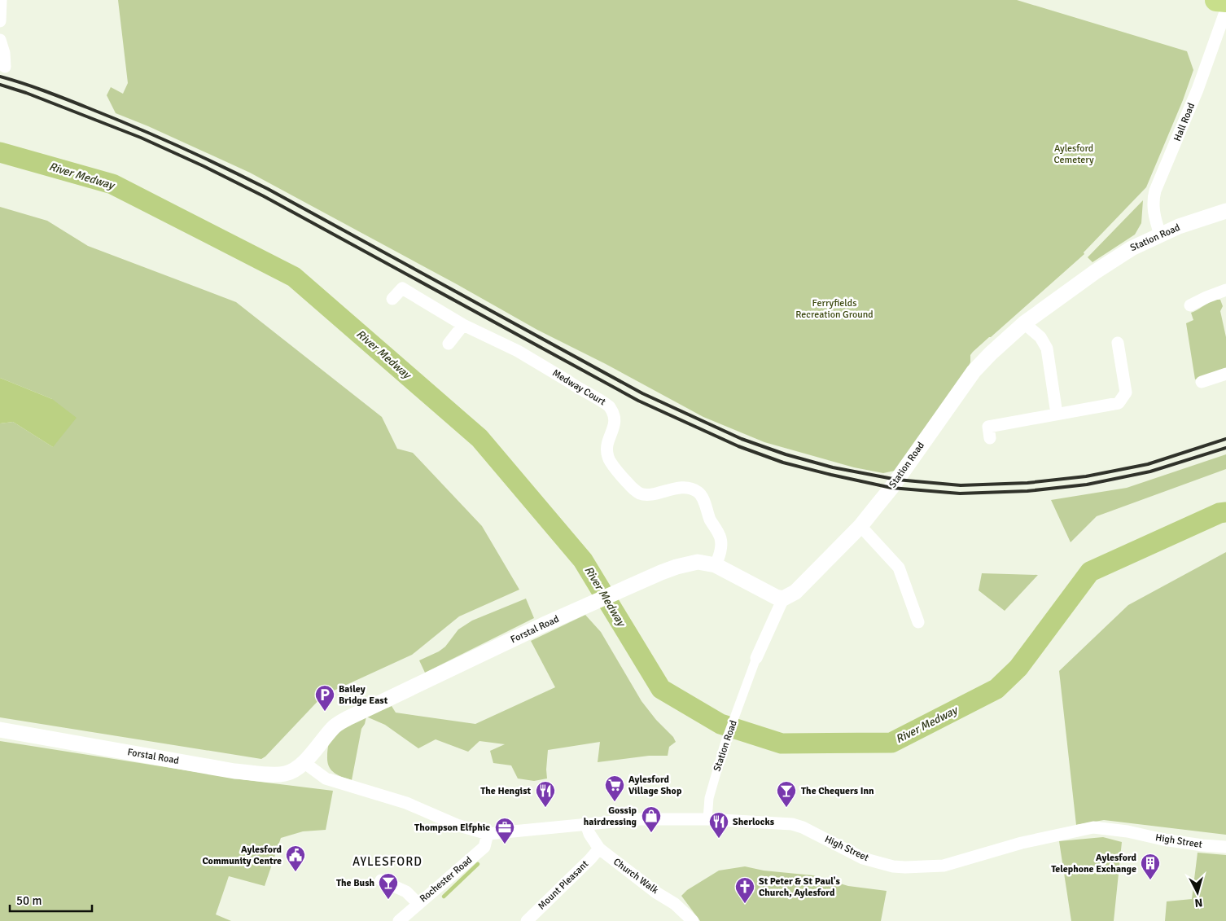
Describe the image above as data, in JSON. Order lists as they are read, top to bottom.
{
  "streets": {
    "street": [
      "Hall Road",
      "Station Road",
      "Medway Court",
      "Forstal Road",
      "High Street",
      "Church Walk",
      "Rochester Road",
      "Mount Pleasant"
    ]
  },
  "crossings": [
    ["Hall Road", "Station Road"],
    ["Station Road", "Forstal Road"],
    ["Station Road", "High Street"],
    ["Medway Court", "Forstal Road"],
    ["High Street", "Church Walk"],
    ["High Street", "Rochester Road"],
    ["Church Walk", "Mount Pleasant"]
  ],
  "districts": ["AYLESFORD"],
  "water": ["River Medway"],
  "parks": ["Aylesford Cemetery", "Ferryfields Recreation Ground"],
  "places": {
    "parking": ["Bailey Bridge East"],
    "supermarket": ["Aylesford Village Shop"],
    "restaurant": ["The Hengist", "Sherlocks"],
    "bar": ["The Chequers Inn", "The Bush"],
    "shop": ["Gossip hairdressing"],
    "office": ["Thompson Elfphic"],
    "public building": ["Aylesford Community Centre"],
    "building": ["Aylesford Telephone Exchange"],
    "church": ["St Peter & St Paul's Church, Aylesford"]
  },
  "scale_bar": "50 m",
  "north": "bottom"
}
